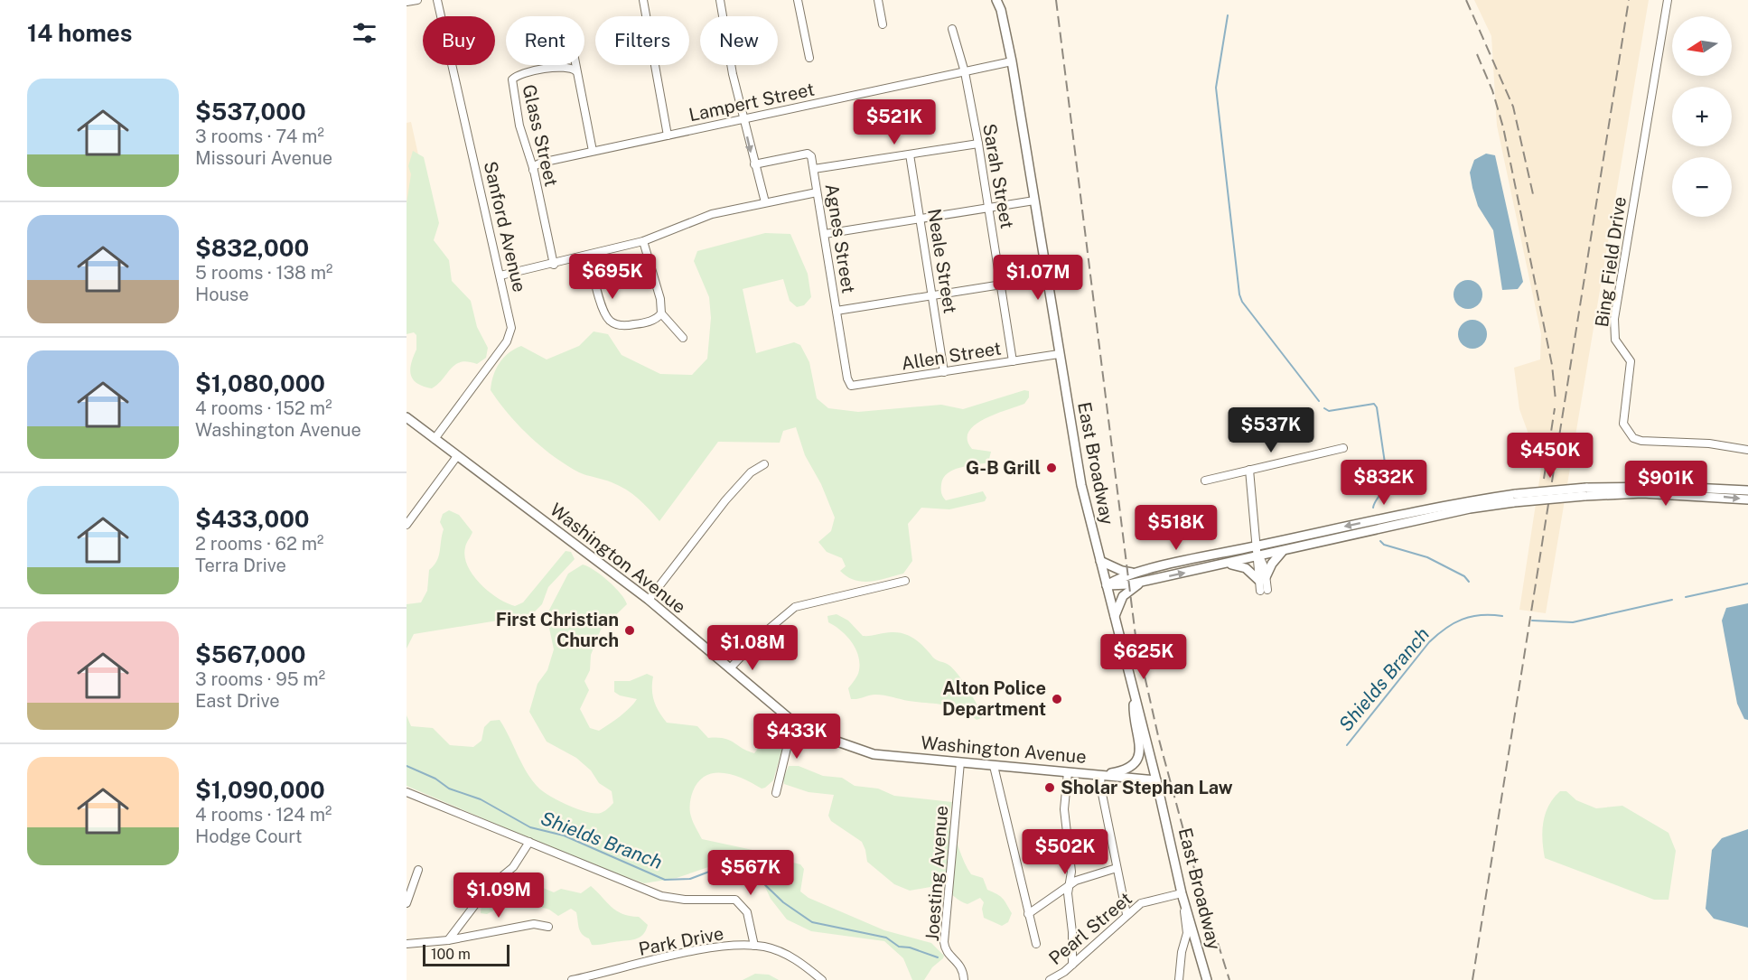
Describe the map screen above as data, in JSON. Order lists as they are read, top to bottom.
{
  "streets": {
    "main road": ["East Broadway", "Washington Avenue"],
    "street": [
      "Lampert Street",
      "Glass Street",
      "Sarah Street",
      "Sanford Avenue",
      "Agnes Street",
      "Neale Street",
      "Bing Field Drive",
      "Allen Street",
      "Joesting Avenue",
      "Pearl Street",
      "Park Drive"
    ]
  },
  "crossings": [
    ["Lampert Street", "Glass Street"],
    ["Lampert Street", "Sarah Street"],
    ["Lampert Street", "East Broadway"],
    ["Sarah Street", "Allen Street"],
    ["Sanford Avenue", "Washington Avenue"],
    ["Agnes Street", "Allen Street"],
    ["Neale Street", "Allen Street"],
    ["Allen Street", "East Broadway"],
    ["East Broadway", "Washington Avenue"],
    ["East Broadway", "Pearl Street"],
    ["Washington Avenue", "Joesting Avenue"]
  ],
  "water": ["Shields Branch"],
  "places": [
    "G-B Grill",
    "First Christian Church",
    "Alton Police Department",
    "Sholar Stephan Law"
  ],
  "scale_bar": "100 m",
  "north": "left",
  "page": {
    "heading": "14 homes",
    "map_buttons": ["+", "−"],
    "chip": [
      "Buy",
      "Rent",
      "Filters",
      "New"
    ],
    "list": [
      {
        "name": "$537,000",
        "note": "3 rooms · 74 m² · Missouri Avenue"
      },
      {
        "name": "$832,000",
        "note": "5 rooms · 138 m² · House"
      },
      {
        "name": "$1,080,000",
        "note": "4 rooms · 152 m² · Washington Avenue"
      },
      {
        "name": "$433,000",
        "note": "2 rooms · 62 m² · Terra Drive"
      },
      {
        "name": "$567,000",
        "note": "3 rooms · 95 m² · East Drive"
      },
      {
        "name": "$1,090,000",
        "note": "4 rooms · 124 m² · Hodge Court"
      }
    ],
    "price": [
      "$521K",
      "$695K",
      "$1.07M",
      "$537K",
      "$450K",
      "$832K",
      "$901K",
      "$518K",
      "$1.08M",
      "$625K",
      "$433K",
      "$502K",
      "$567K",
      "$1.09M"
    ],
    "scale": "100 m"
  }
}
